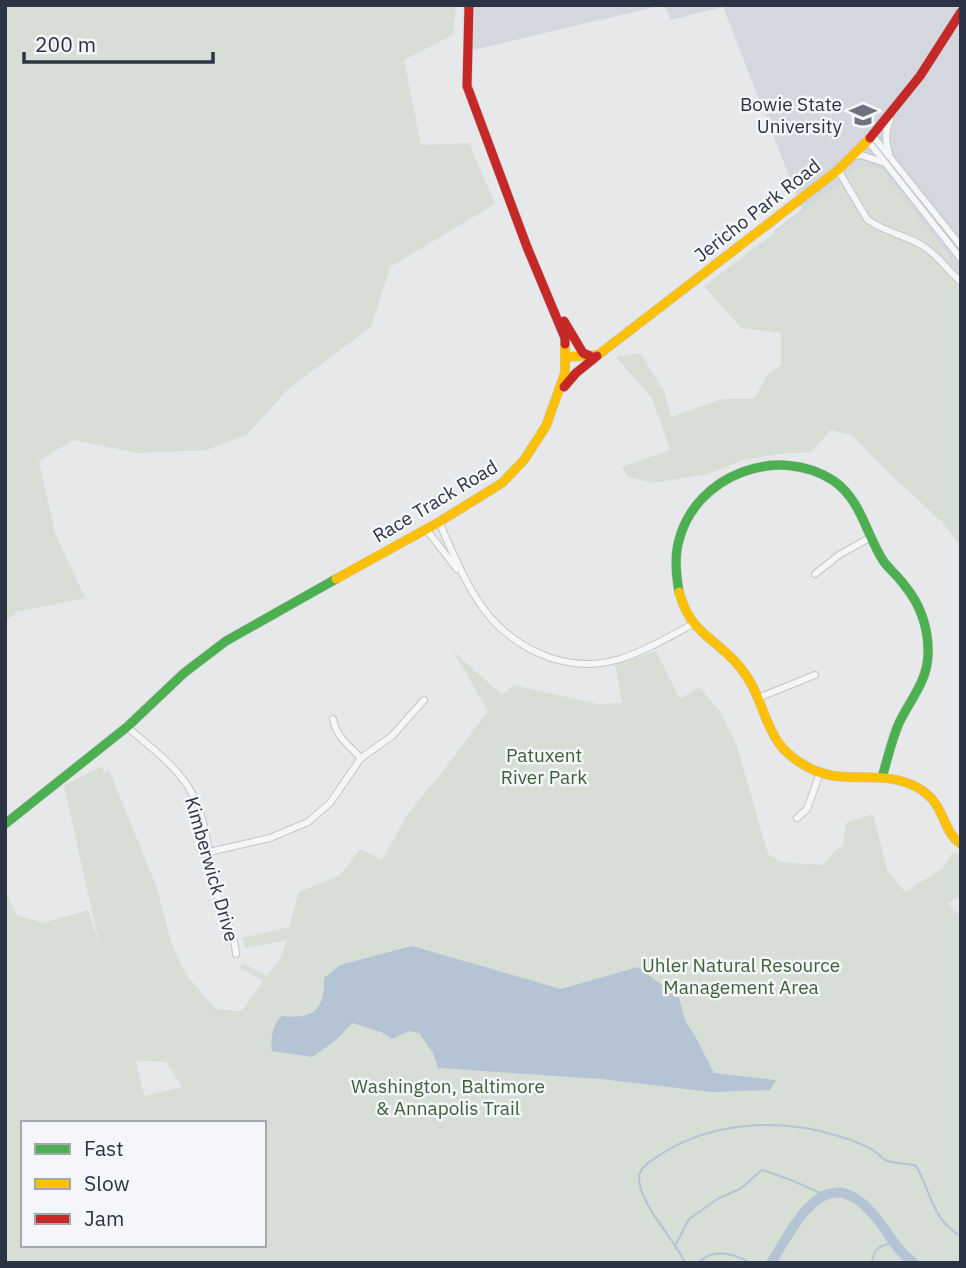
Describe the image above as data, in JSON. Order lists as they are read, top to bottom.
{
  "streets": {
    "street": ["Jericho Park Road", "Race Track Road", "Kimberwick Drive"]
  },
  "crossings": [
    ["Jericho Park Road", "Race Track Road"],
    ["Race Track Road", "Kimberwick Drive"]
  ],
  "parks": ["Patuxent River Park", "Uhler Natural Resource Management Area", "Washington, Baltimore & Annapolis Trail"],
  "places": {
    "school or university": ["Bowie State University"]
  },
  "legend": ["Fast", "Slow", "Jam"],
  "scale_bar": "200 m"
}
